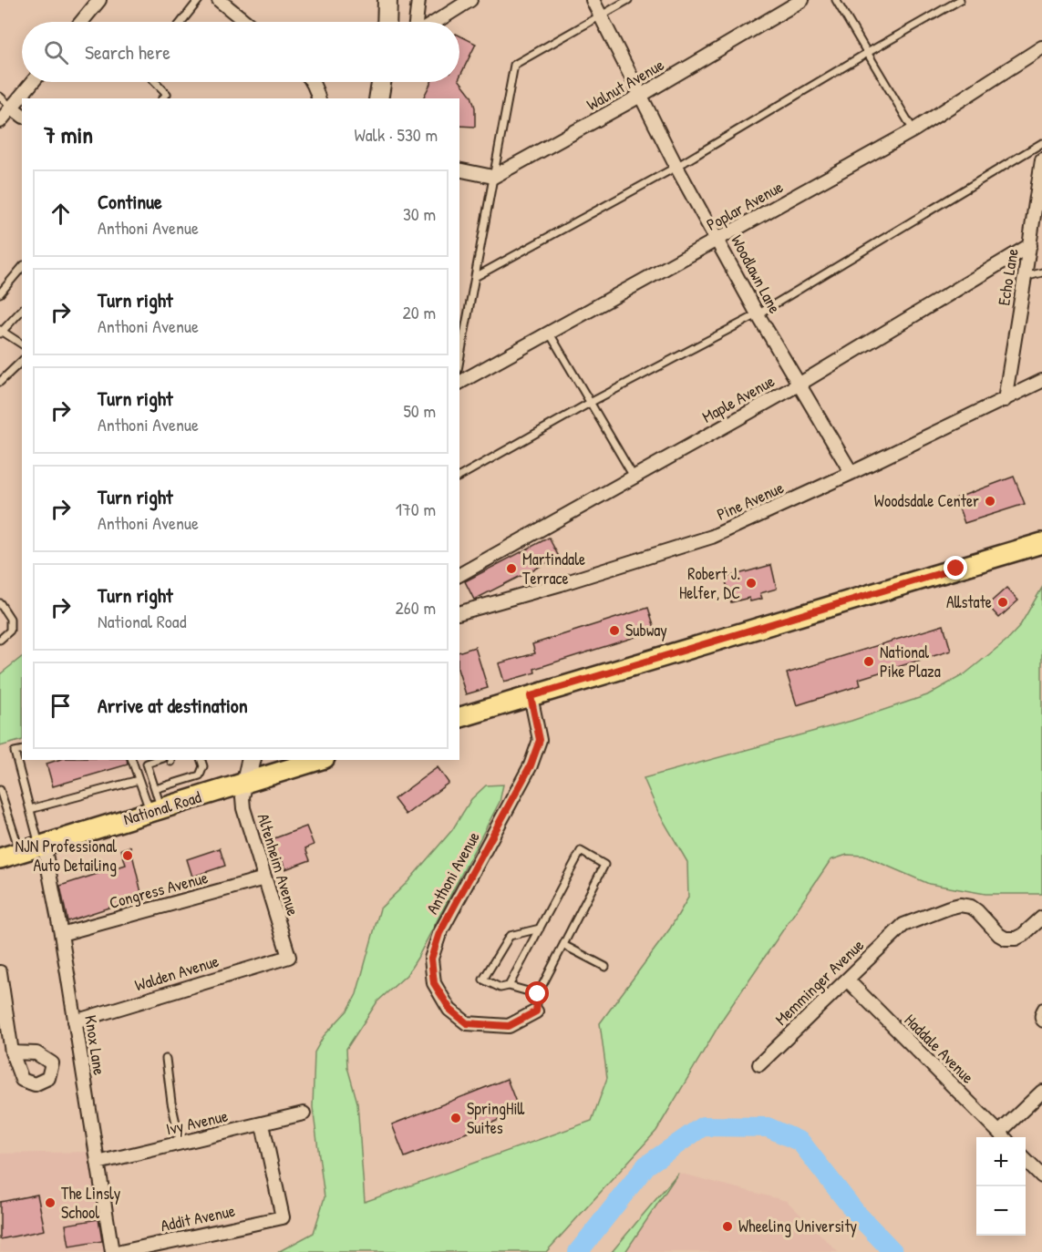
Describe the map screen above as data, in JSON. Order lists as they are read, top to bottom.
{
  "streets": {
    "main road": ["National Road"],
    "street": [
      "Walnut Avenue",
      "Poplar Avenue",
      "Woodlawn Lane",
      "Echo Lane",
      "Maple Avenue",
      "Pine Avenue",
      "Altenheim Avenue",
      "Anthoni Avenue",
      "Congress Avenue",
      "Walden Avenue",
      "Memminger Avenue",
      "Knox Lane",
      "Haddale Avenue",
      "Ivy Avenue",
      "Addit Avenue"
    ]
  },
  "crossings": [
    ["Walnut Avenue", "Woodlawn Lane"],
    ["Poplar Avenue", "Woodlawn Lane"],
    ["Woodlawn Lane", "Maple Avenue"],
    ["Woodlawn Lane", "Pine Avenue"],
    ["Echo Lane", "Maple Avenue"],
    ["Echo Lane", "Pine Avenue"],
    ["National Road", "Altenheim Avenue"],
    ["National Road", "Knox Lane"],
    ["Altenheim Avenue", "Congress Avenue"],
    ["Altenheim Avenue", "Walden Avenue"],
    ["Congress Avenue", "Knox Lane"],
    ["Walden Avenue", "Knox Lane"],
    ["Memminger Avenue", "Haddale Avenue"],
    ["Knox Lane", "Ivy Avenue"],
    ["Ivy Avenue", "Addit Avenue"]
  ],
  "places": [
    "Woodsdale Center",
    "Martindale Terrace",
    "Robert J. Helfer, DC",
    "Allstate",
    "Subway",
    "National Pike Plaza",
    "NJN Professional Auto Detailing",
    "SpringHill Suites",
    "The Linsly School",
    "Wheeling University"
  ],
  "page": {
    "search": "Search here",
    "heading": ["7 min", "Walk · 530 m"],
    "list": [
      ["Continue", "Anthoni Avenue", "30 m"],
      ["Turn right", "Anthoni Avenue", "20 m"],
      ["Turn right", "Anthoni Avenue", "50 m"],
      ["Turn right", "Anthoni Avenue", "170 m"],
      ["Turn right", "National Road", "260 m"],
      "Arrive at destination"
    ],
    "map_buttons": ["+", "−"]
  }
}
